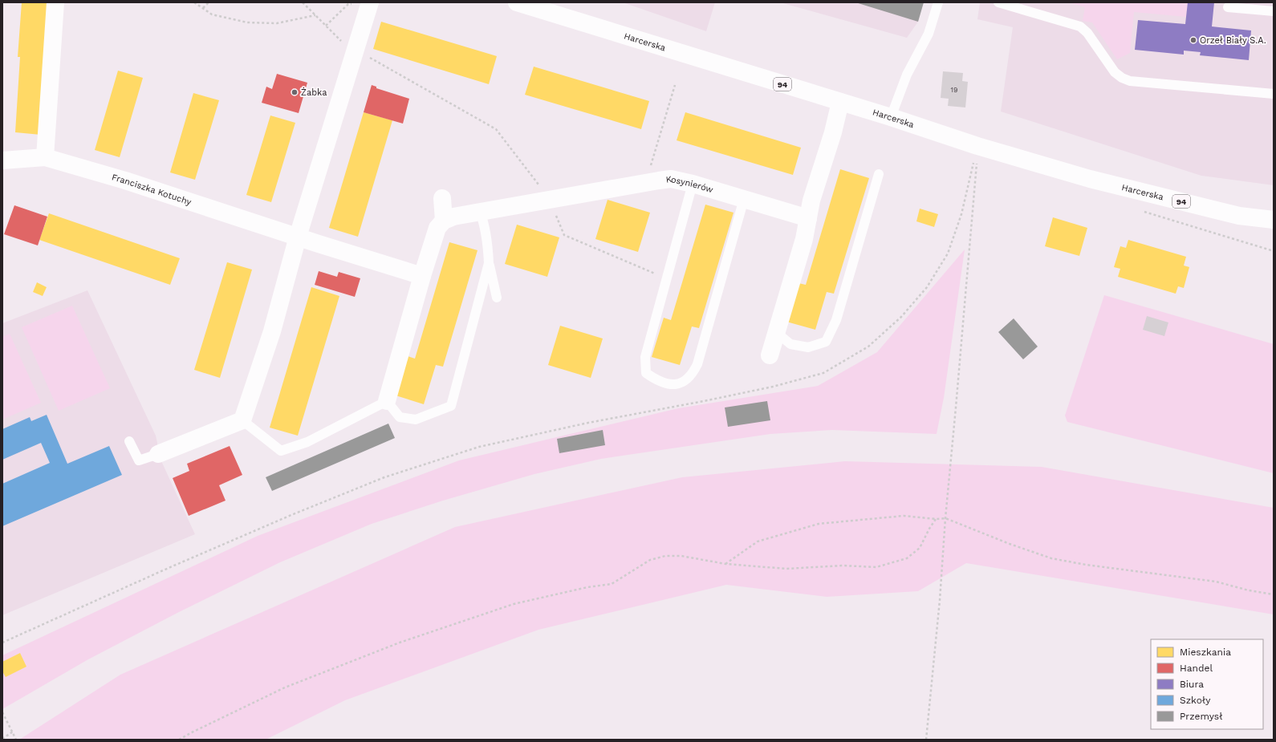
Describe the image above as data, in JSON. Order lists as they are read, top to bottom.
{
  "streets": {
    "street": [
      "Harcerska",
      "94",
      "Kosynierów",
      "Franciszka Kotuchy"
    ]
  },
  "places": ["Orzeł Biały S.A.", "Żabka"],
  "house_numbers": ["19"],
  "legend": [
    "Mieszkania",
    "Handel",
    "Biura",
    "Szkoły",
    "Przemysł"
  ]
}
